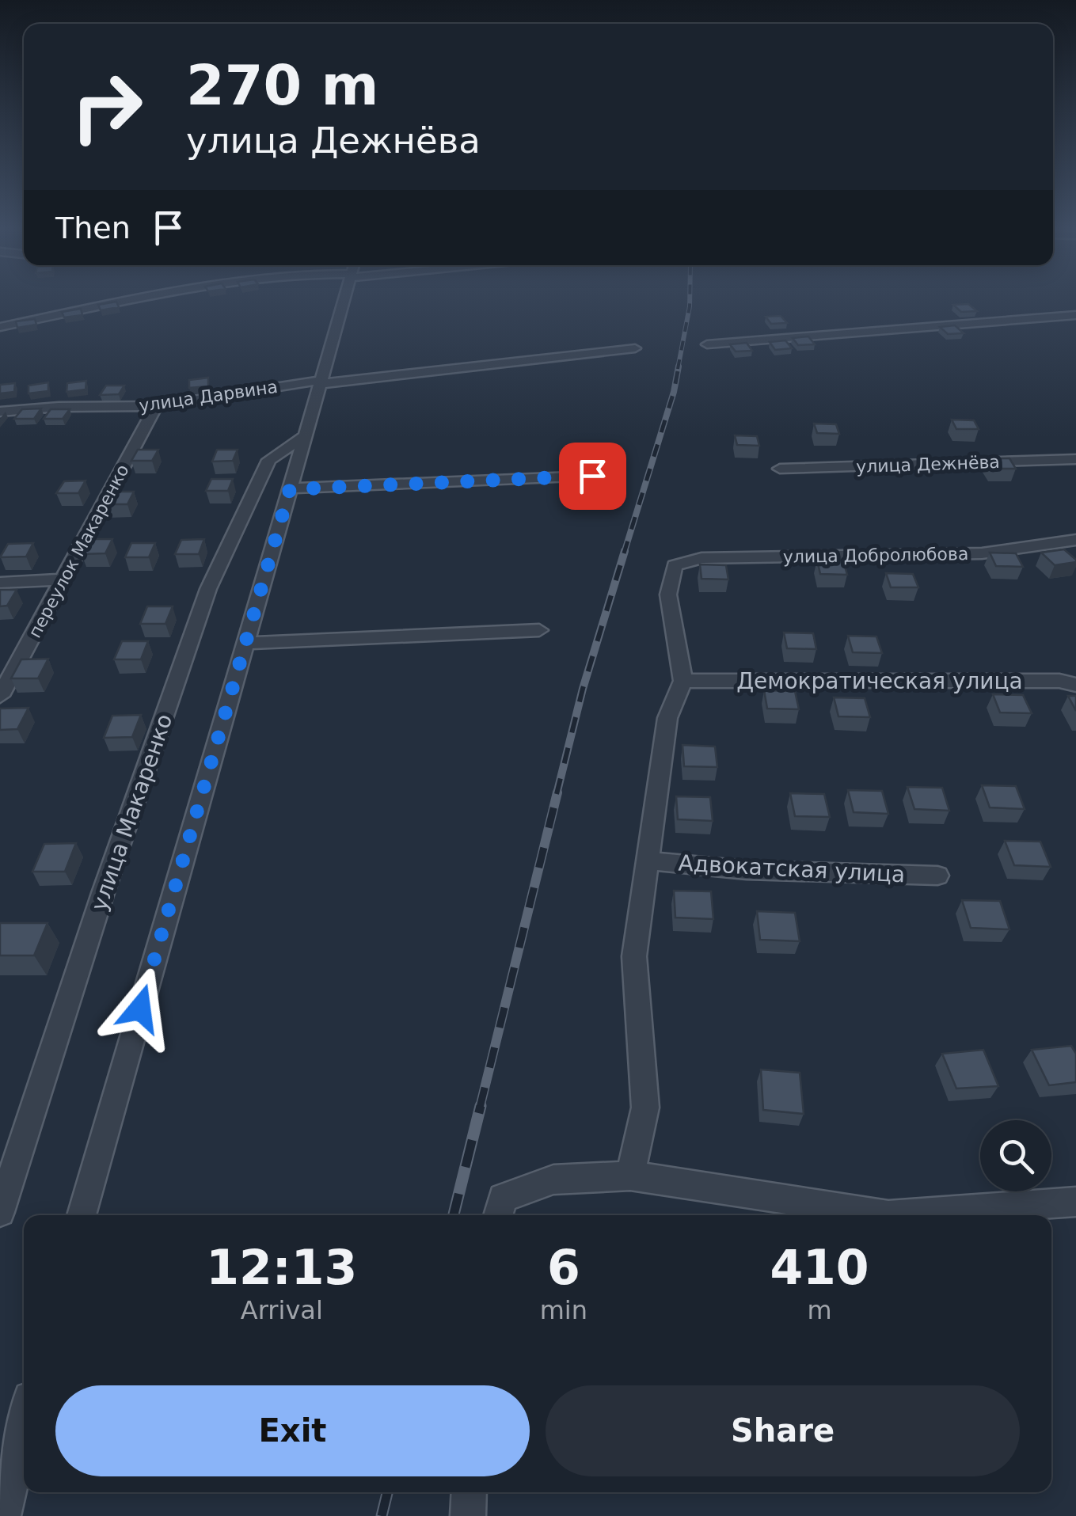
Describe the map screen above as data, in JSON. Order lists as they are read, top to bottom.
{
  "streets": {
    "street": [
      "улица Дарвина",
      "улица Дежнёва",
      "переулок Макаренко",
      "улица Добролюбова",
      "Демократическая улица",
      "улица Макаренко",
      "Адвокатская улица"
    ]
  },
  "crossings": [
    ["улица Дарвина", "переулок Макаренко"],
    ["улица Добролюбова", "Демократическая улица"]
  ],
  "page": {
    "turn": ["270 m", "улица Дежнёва"],
    "then": "Then",
    "eta": [
      "12:13",
      "Arrival",
      "6",
      "min",
      "410",
      "m"
    ],
    "buttons": ["Exit", "Share"]
  }
}
